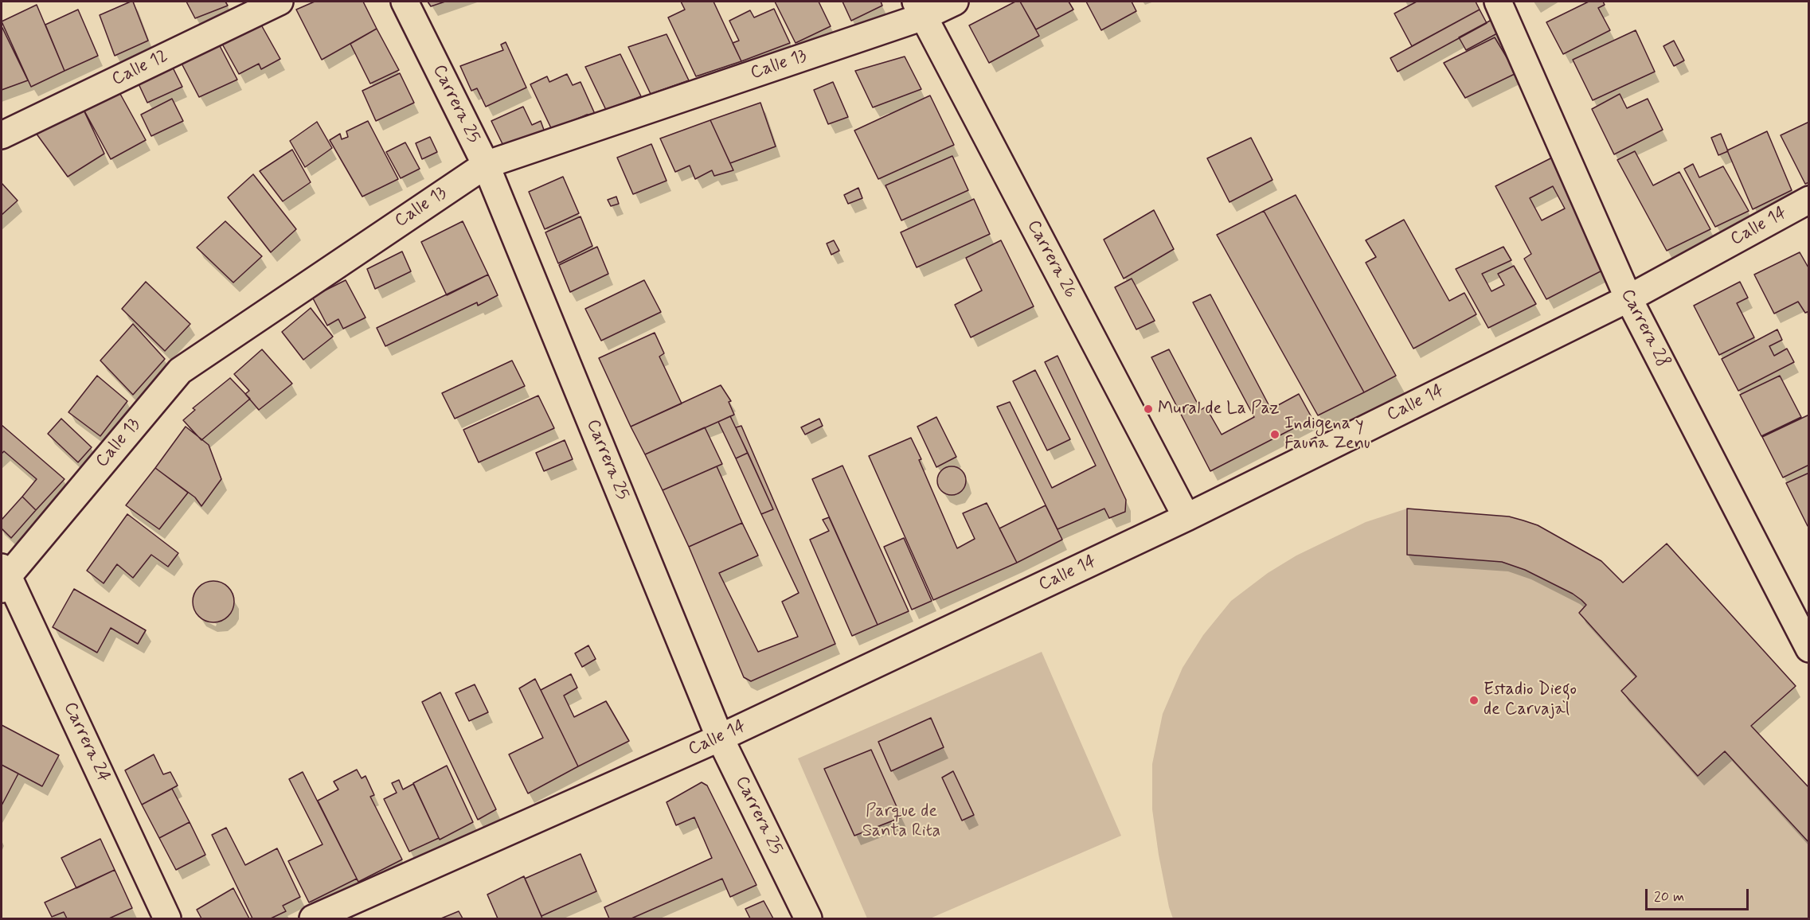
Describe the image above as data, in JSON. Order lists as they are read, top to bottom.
{
  "streets": {
    "street": [
      "Calle 13",
      "Calle 12",
      "Carrera 25",
      "Calle 14",
      "Carrera 26",
      "Carrera 28",
      "Carrera 24"
    ]
  },
  "crossings": [
    ["Calle 13", "Carrera 25"],
    ["Calle 13", "Carrera 26"],
    ["Calle 13", "Carrera 24"],
    ["Carrera 25", "Calle 14"],
    ["Calle 14", "Carrera 26"],
    ["Calle 14", "Carrera 28"]
  ],
  "parks": ["Parque de Santa Rita"],
  "places": ["Mural de La Paz", "Indigena y Fauna Zenu", "Estadio Diego de Carvajal"],
  "scale_bar": "20 m"
}
